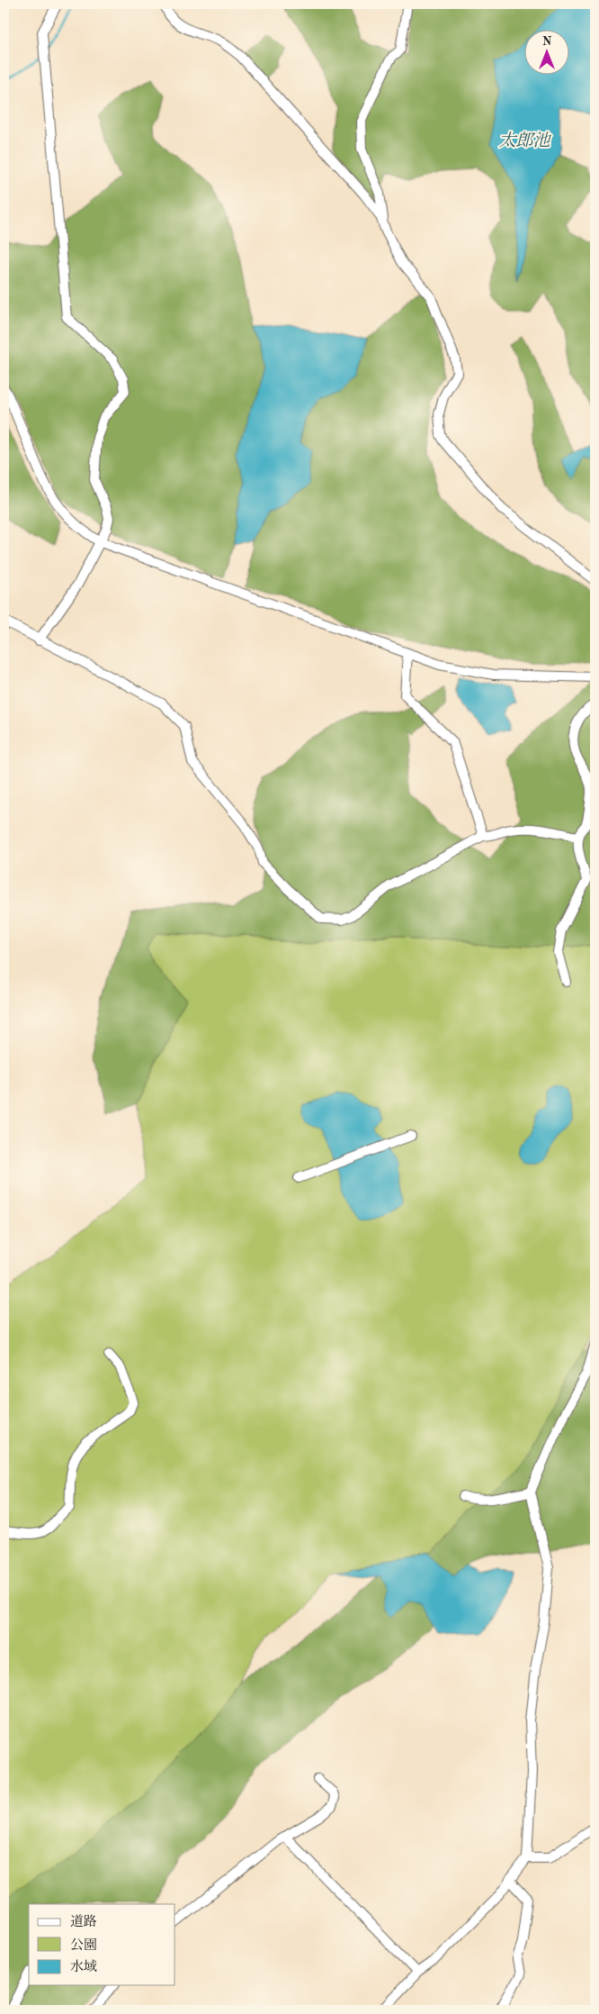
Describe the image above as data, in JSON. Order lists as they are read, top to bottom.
{
  "water": ["太郎池"],
  "legend": ["道路", "公園", "水域"],
  "north": "top"
}
